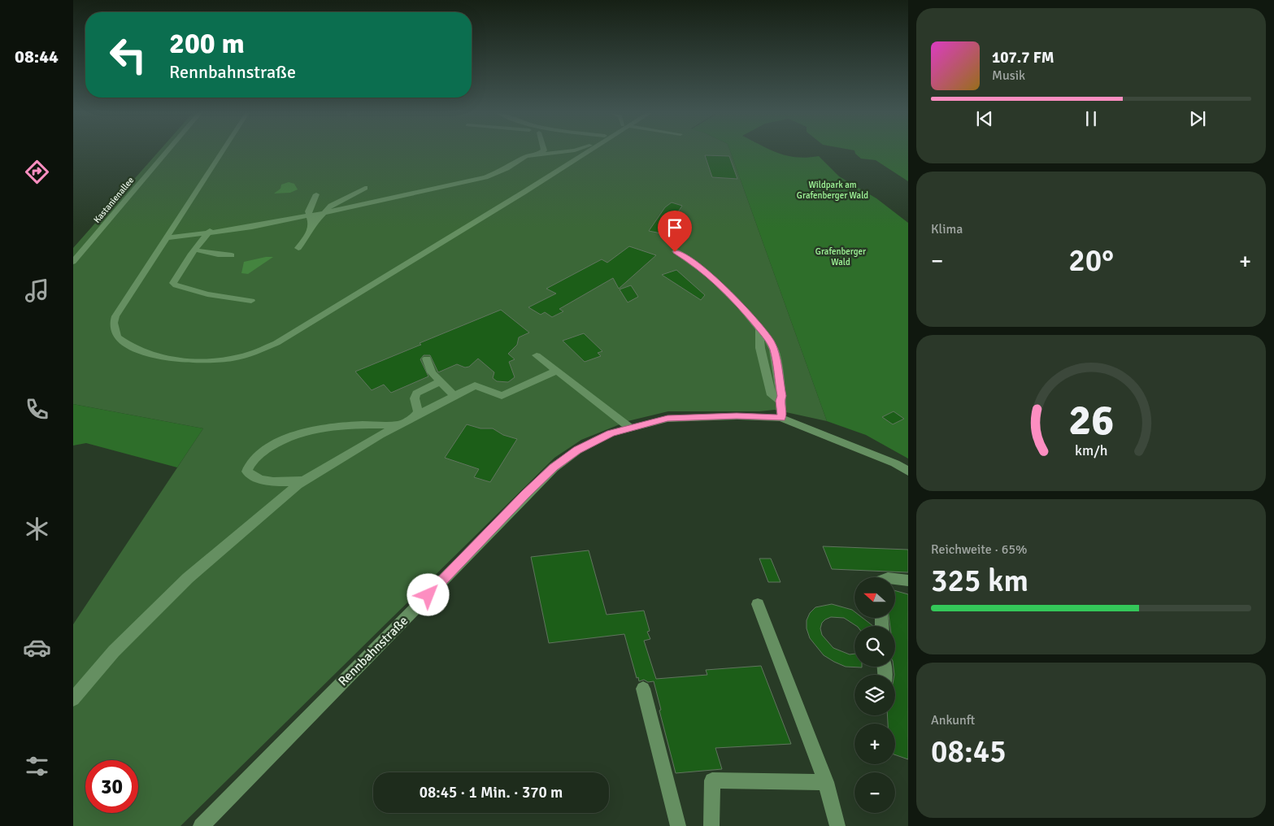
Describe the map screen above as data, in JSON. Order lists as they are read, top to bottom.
{
  "streets": {
    "street": ["Kastanienallee", "Rennbahnstraße"]
  },
  "parks": ["Wildpark am Grafenberger Wald", "Grafenberger Wald"],
  "north": "left",
  "page": {
    "tabs": "08:44",
    "turn": ["200 m", "Rennbahnstraße"],
    "song": ["107.7 FM", "Musik"],
    "tile": [
      "Klima",
      ["Reichweite · 65%", "325 km"],
      ["Ankunft", "08:45"]
    ],
    "heat": ["−", "20°", "+"],
    "map_buttons": ["+", "−"],
    "limit": "30",
    "trip": "08:45 · 1 Min. · 370 m",
    "gauge": ["26", "km/h"]
  }
}
